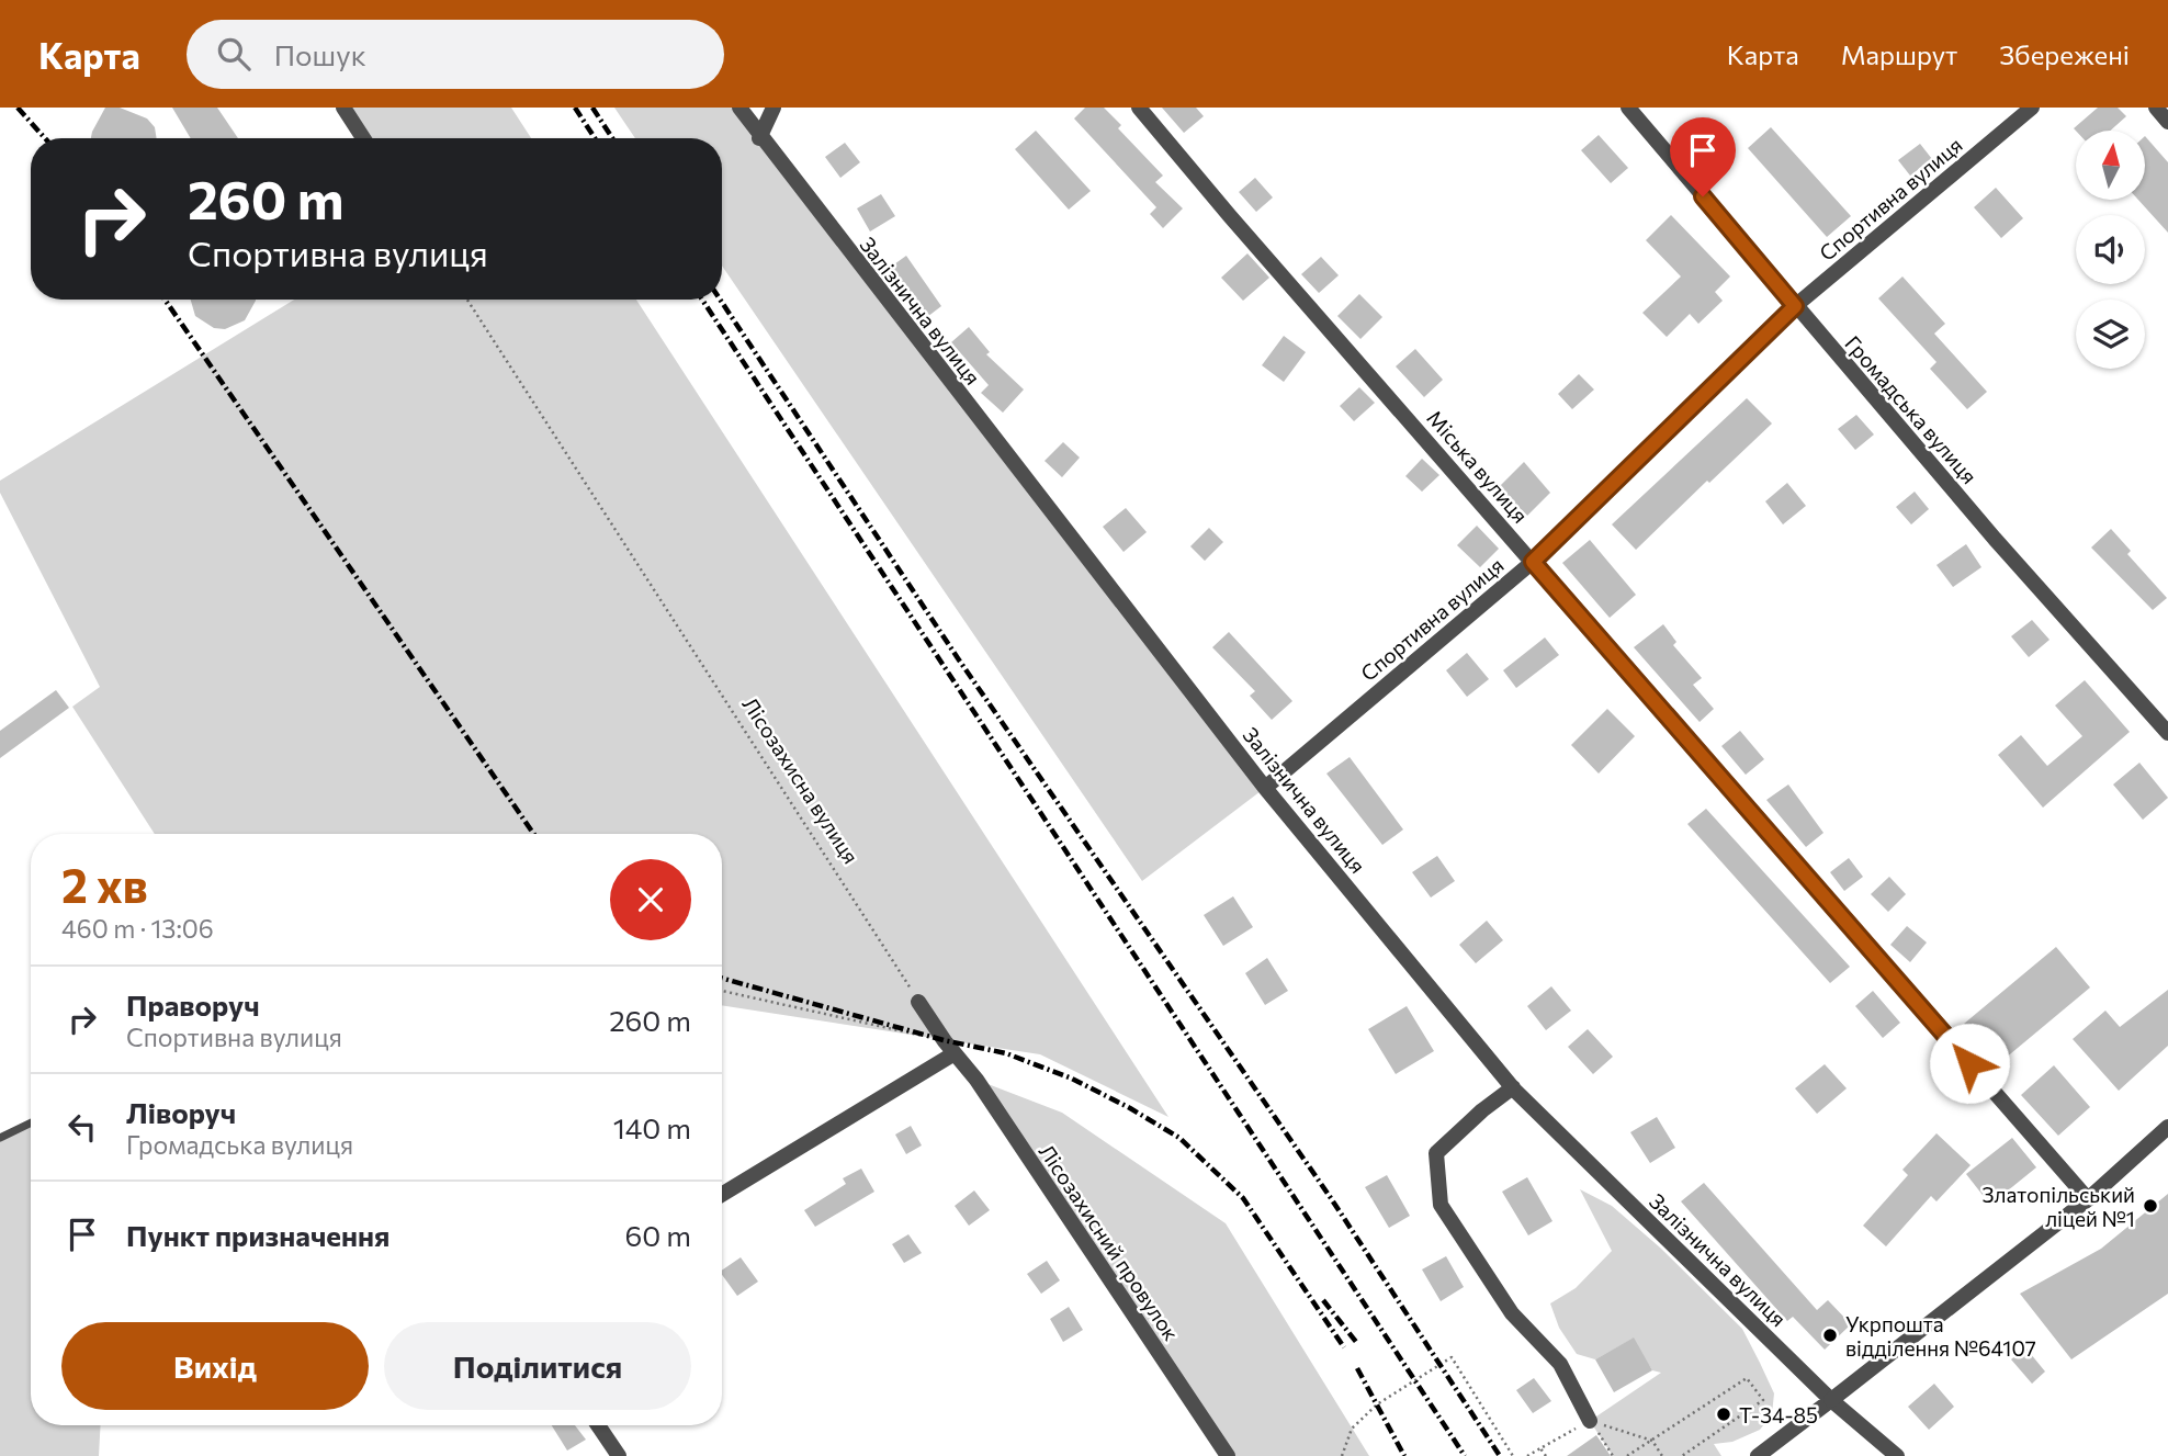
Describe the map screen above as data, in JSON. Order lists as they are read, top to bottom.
{
  "streets": {
    "street": [
      "Спортивна вулиця",
      "Залізнична вулиця",
      "Громадська вулиця",
      "Міська вулиця",
      "Лісозахисний провулок"
    ],
    "path": ["Лісозахисна вулиця"]
  },
  "crossings": [
    ["Спортивна вулиця", "Залізнична вулиця"],
    ["Спортивна вулиця", "Громадська вулиця"],
    ["Спортивна вулиця", "Міська вулиця"]
  ],
  "places": ["Златопільський ліцей №1", "Укрпошта відділення №64107", "Т-34-85"],
  "north": "top",
  "page": {
    "header": "Карта",
    "search": "Пошук",
    "nav": ["Карта", "Маршрут", "Збережені"],
    "turn": ["260 m", "Спортивна вулиця"],
    "heading": ["2 хв", "460 m · 13:06"],
    "list": [
      {
        "name": "Праворуч",
        "note": "Спортивна вулиця",
        "value": "260 m"
      },
      {
        "name": "Ліворуч",
        "note": "Громадська вулиця",
        "value": "140 m"
      },
      {
        "name": "Пункт призначення",
        "value": "60 m"
      }
    ],
    "buttons": ["Вихід", "Поділитися"]
  }
}
